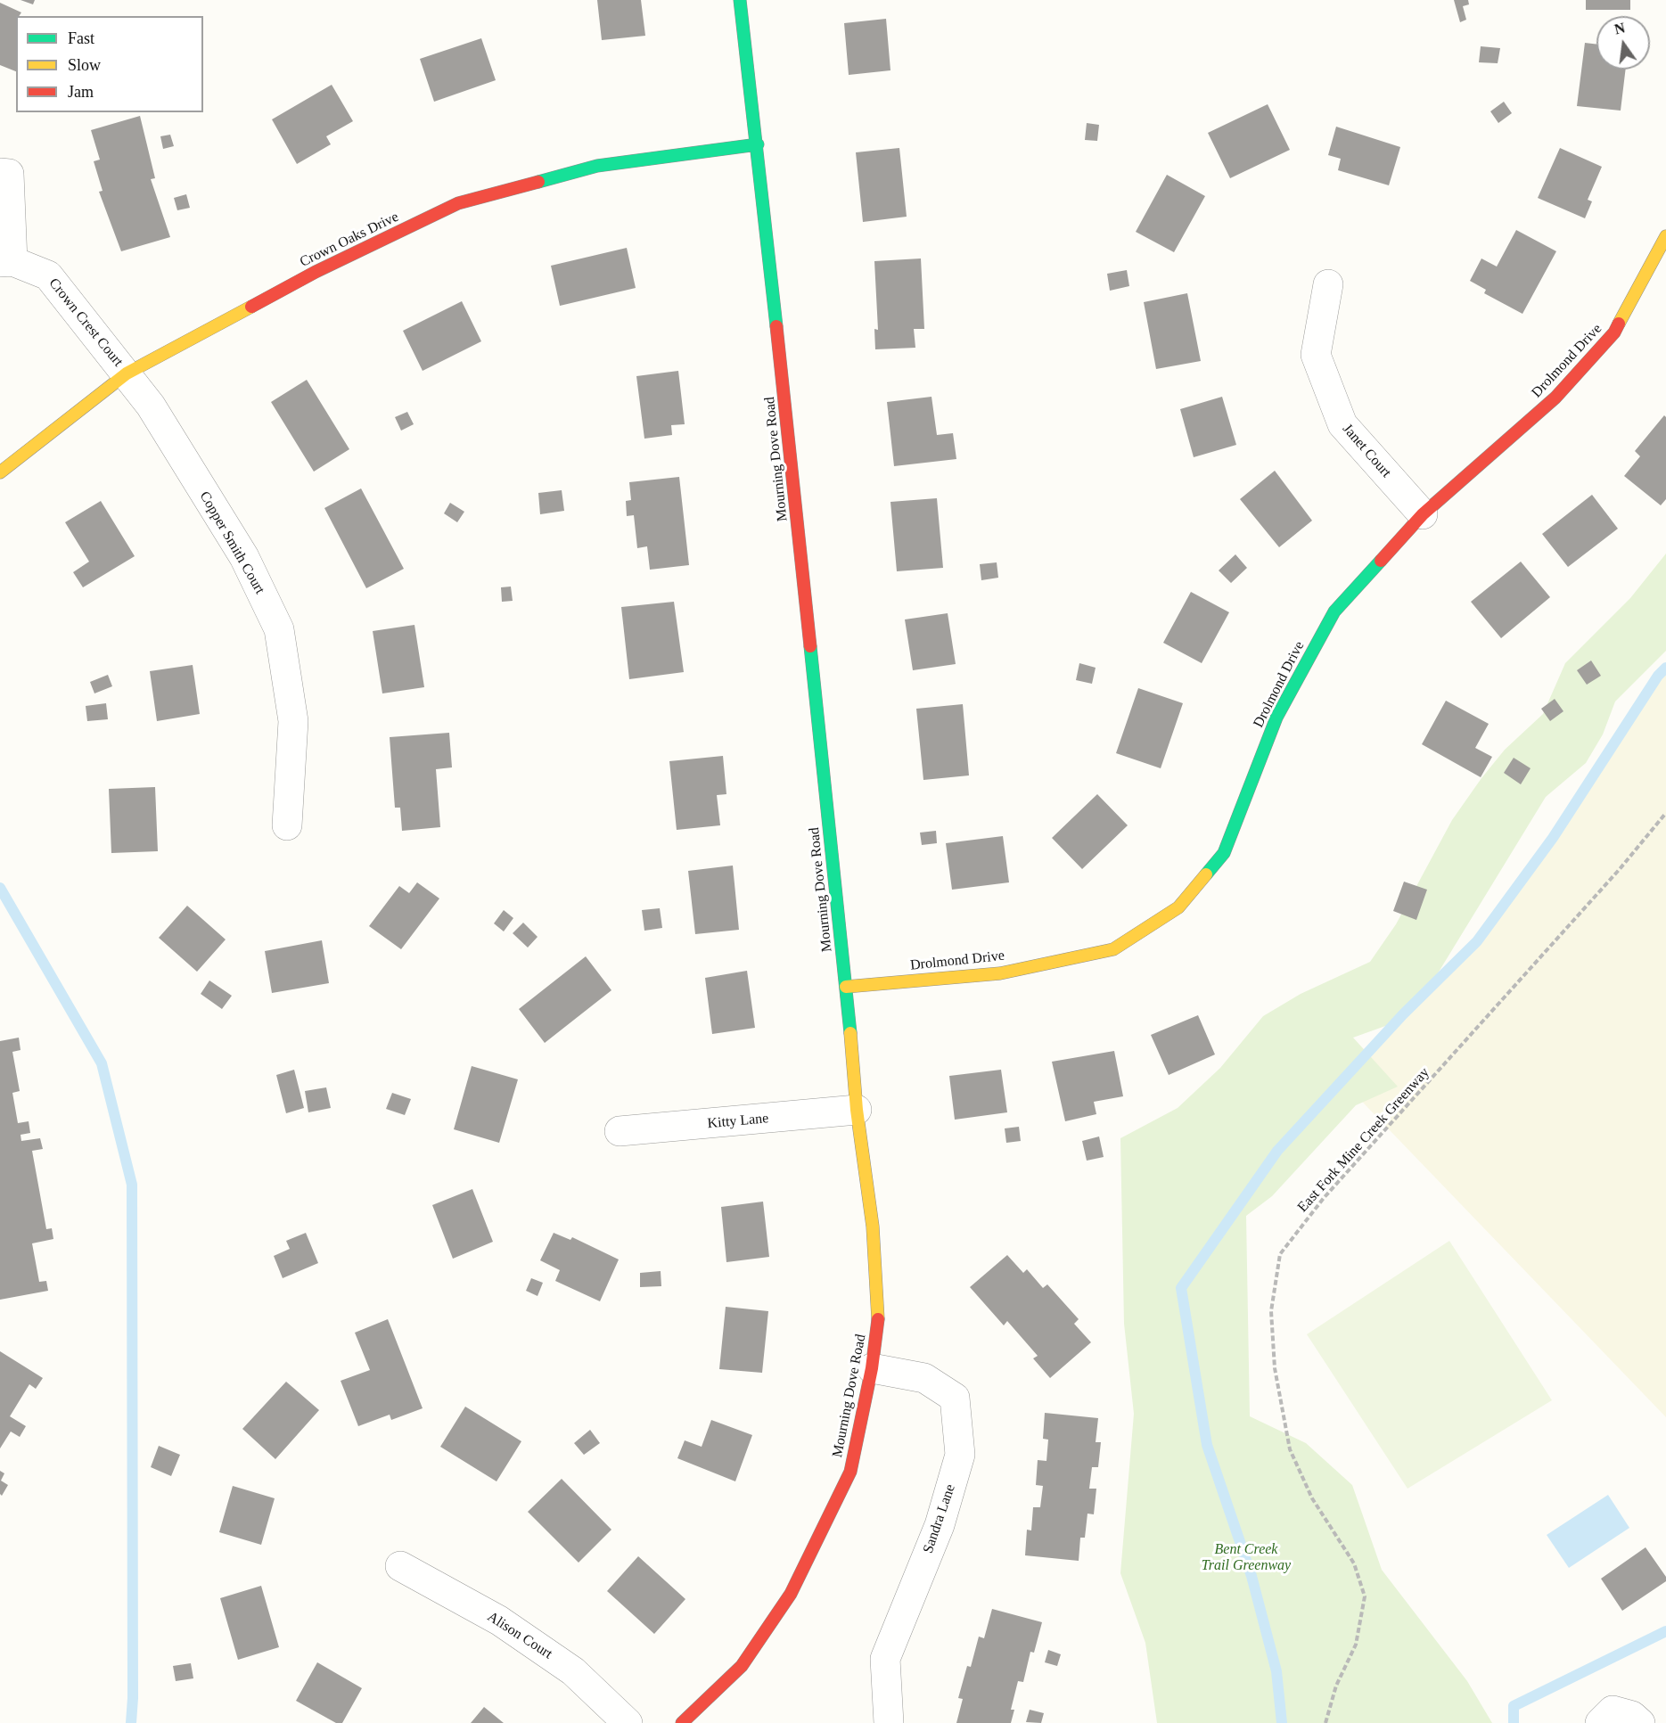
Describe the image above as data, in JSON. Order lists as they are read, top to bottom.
{
  "streets": {
    "street": [
      "Crown Oaks Drive",
      "Crown Crest Court",
      "Drolmond Drive",
      "Janet Court",
      "Mourning Dove Road",
      "Copper Smith Court",
      "Kitty Lane",
      "Sandra Lane",
      "Alison Court"
    ],
    "path": ["East Fork Mine Creek Greenway"]
  },
  "crossings": [
    ["Crown Oaks Drive", "Crown Crest Court"],
    ["Crown Oaks Drive", "Mourning Dove Road"],
    ["Crown Oaks Drive", "Copper Smith Court"],
    ["Crown Crest Court", "Copper Smith Court"],
    ["Drolmond Drive", "Janet Court"],
    ["Drolmond Drive", "Mourning Dove Road"],
    ["Mourning Dove Road", "Kitty Lane"],
    ["Mourning Dove Road", "Sandra Lane"]
  ],
  "parks": ["Bent Creek Trail Greenway"],
  "legend": ["Fast", "Slow", "Jam"],
  "north": "top"
}
